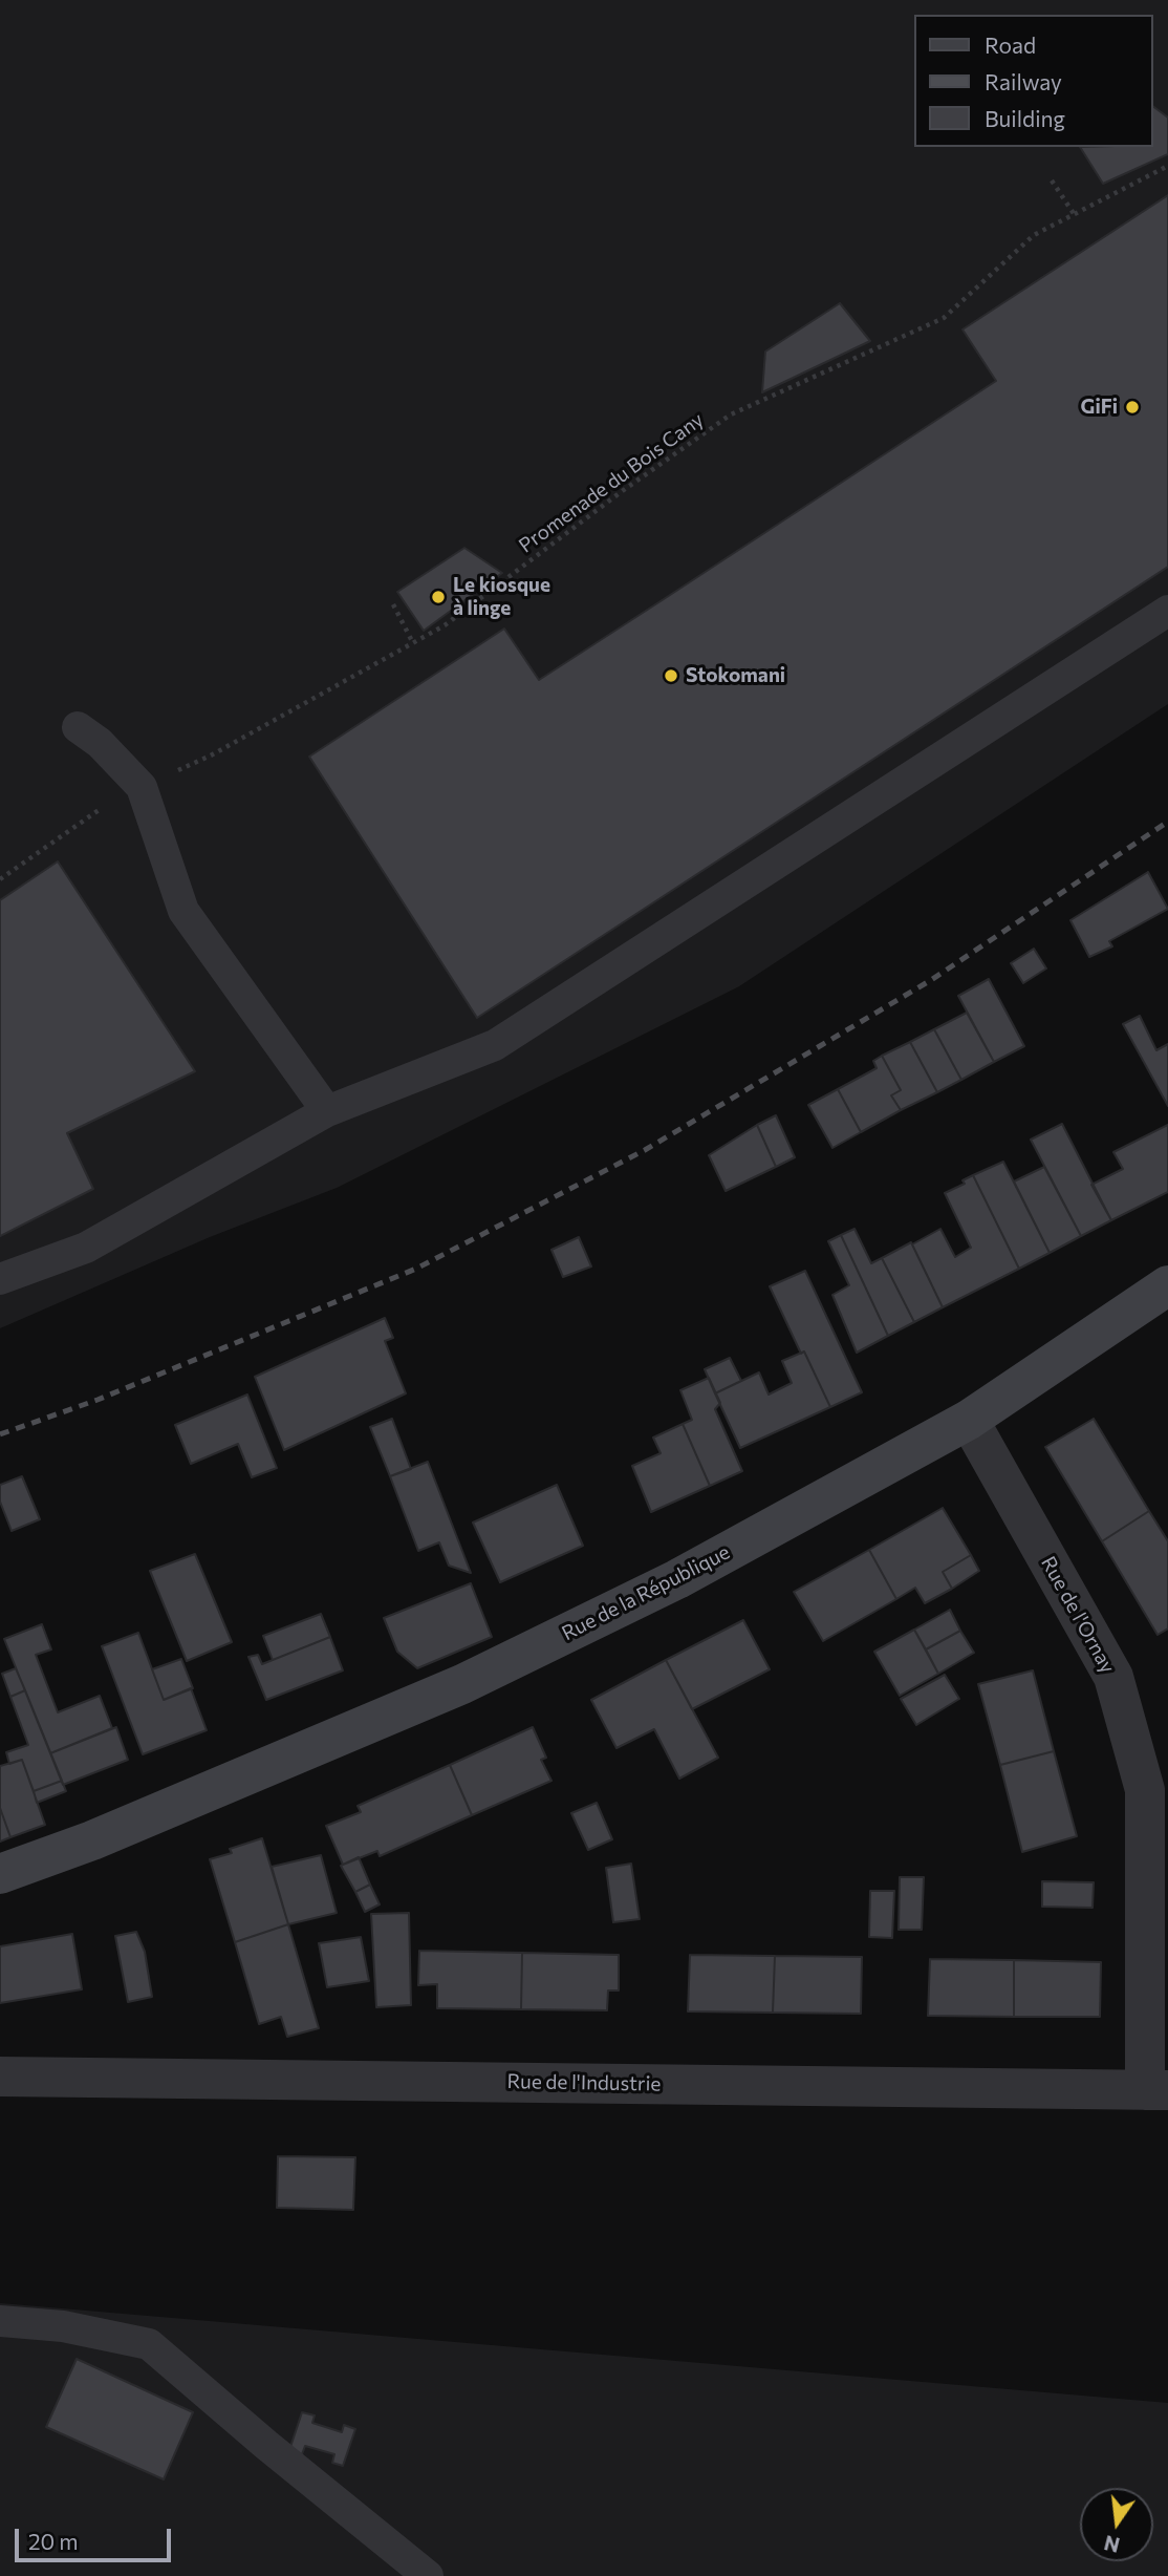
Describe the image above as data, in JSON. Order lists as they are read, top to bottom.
{
  "streets": {
    "street": ["Rue de la République", "Rue de l'Ornay", "Rue de l'Industrie"],
    "path": ["Promenade du Bois Cany"]
  },
  "crossings": [
    ["Rue de la République", "Rue de l'Ornay"],
    ["Rue de l'Ornay", "Rue de l'Industrie"]
  ],
  "places": ["GiFi", "Le kiosque à linge", "Stokomani"],
  "legend": ["Road", "Railway", "Building"],
  "scale_bar": "20 m",
  "north": "bottom"
}
